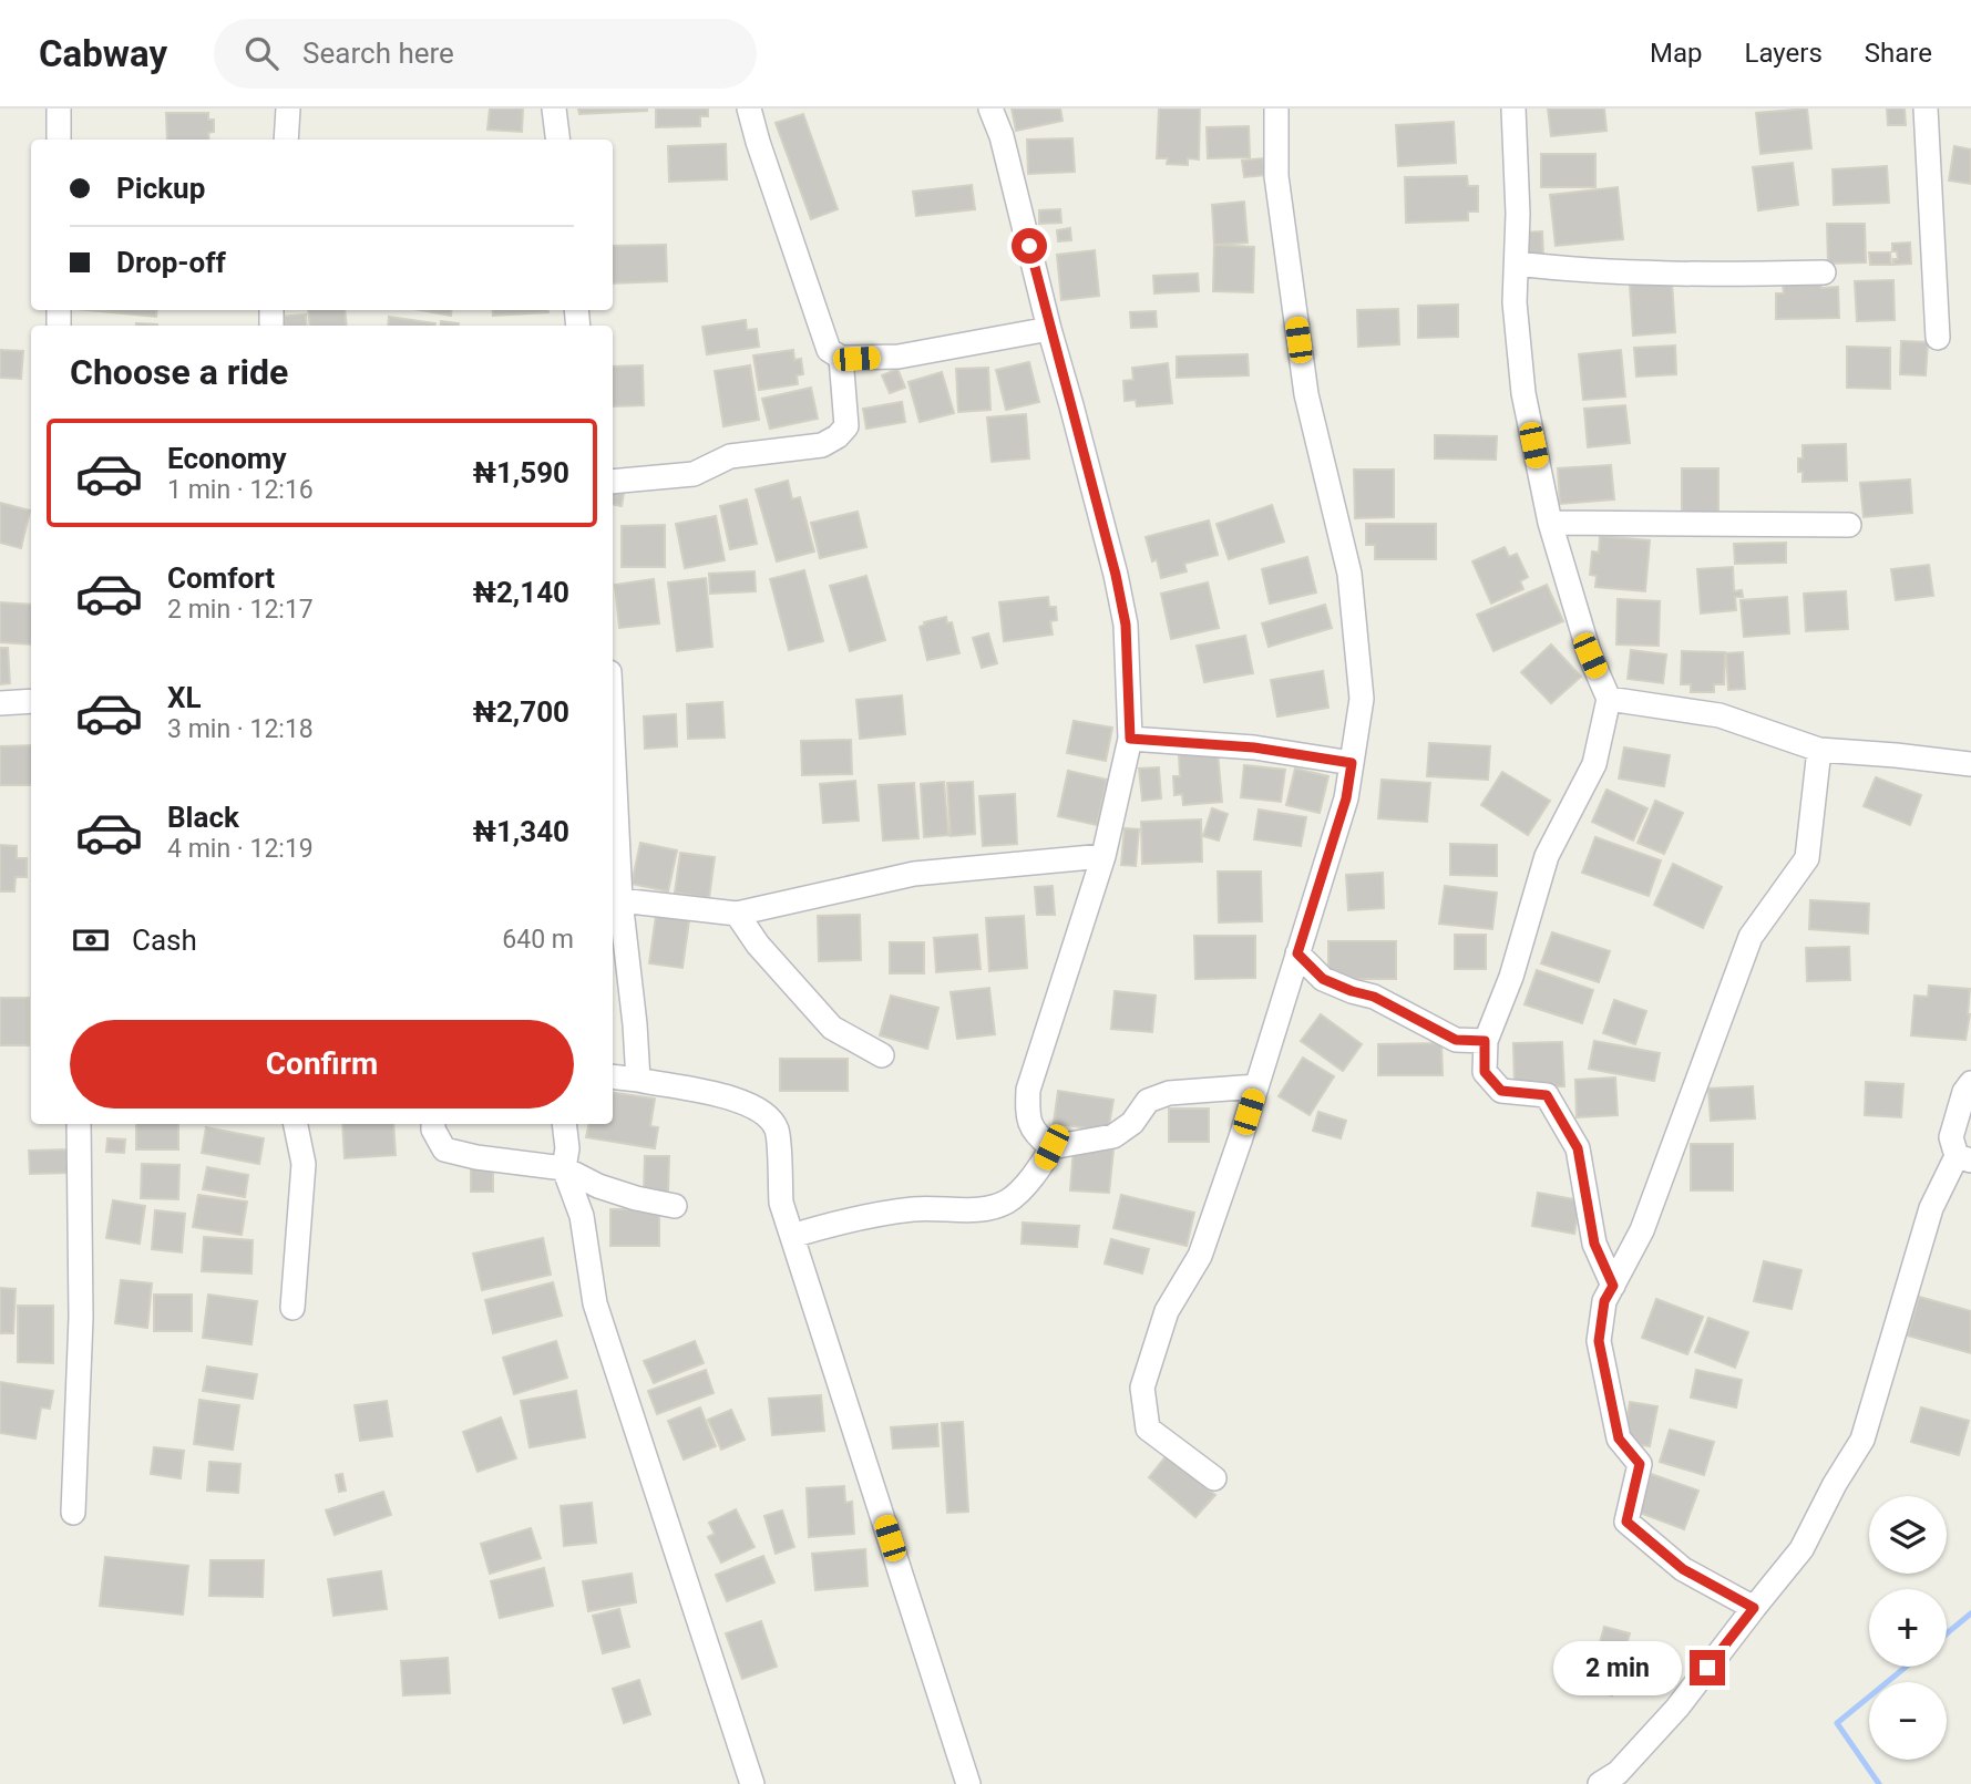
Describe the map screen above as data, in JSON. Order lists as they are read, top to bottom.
{
  "page": {
    "header": "Cabway",
    "search": "Search here",
    "nav": ["Map", "Layers", "Share"],
    "banner": ["Pickup", "Drop-off"],
    "heading": "Choose a ride",
    "list": [
      {
        "name": "Economy",
        "note": "1 min · 12:16",
        "value": "₦1,590"
      },
      {
        "name": "Comfort",
        "note": "2 min · 12:17",
        "value": "₦2,140"
      },
      {
        "name": "XL",
        "note": "3 min · 12:18",
        "value": "₦2,700"
      },
      {
        "name": "Black",
        "note": "4 min · 12:19",
        "value": "₦1,340"
      }
    ],
    "pay": ["Cash", "640 m"],
    "buttons": "Confirm",
    "map_buttons": ["+", "−"],
    "bubble": "2 min"
  }
}
